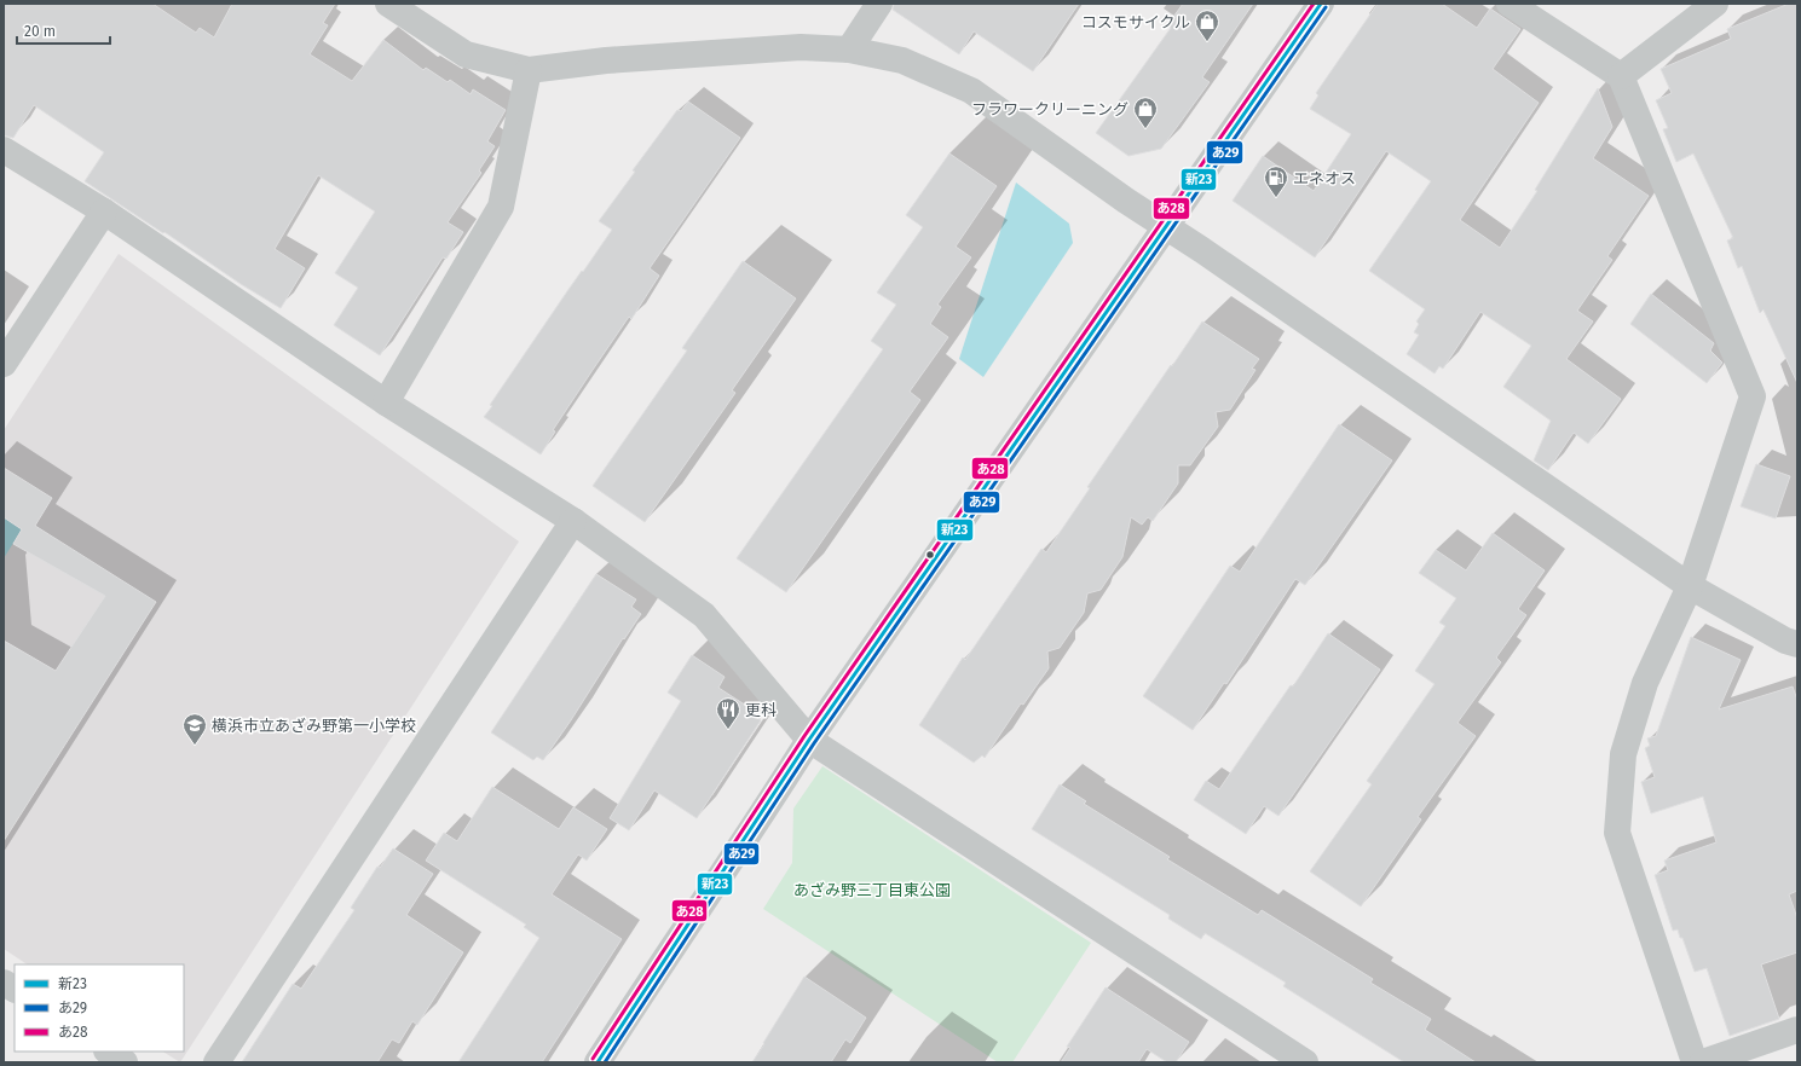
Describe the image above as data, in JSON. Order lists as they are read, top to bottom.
{
  "parks": ["あざみ野三丁目東公園"],
  "places": {
    "shop": ["コスモサイクル", "フラワークリーニング"],
    "fuel station": ["エネオス"],
    "restaurant": ["更科"],
    "school or university": ["横浜市立あざみ野第一小学校"]
  },
  "lines": ["transit line 新23", "transit line あ28", "transit line あ29"],
  "legend": ["新23", "あ29", "あ28"],
  "scale_bar": "20 m"
}
